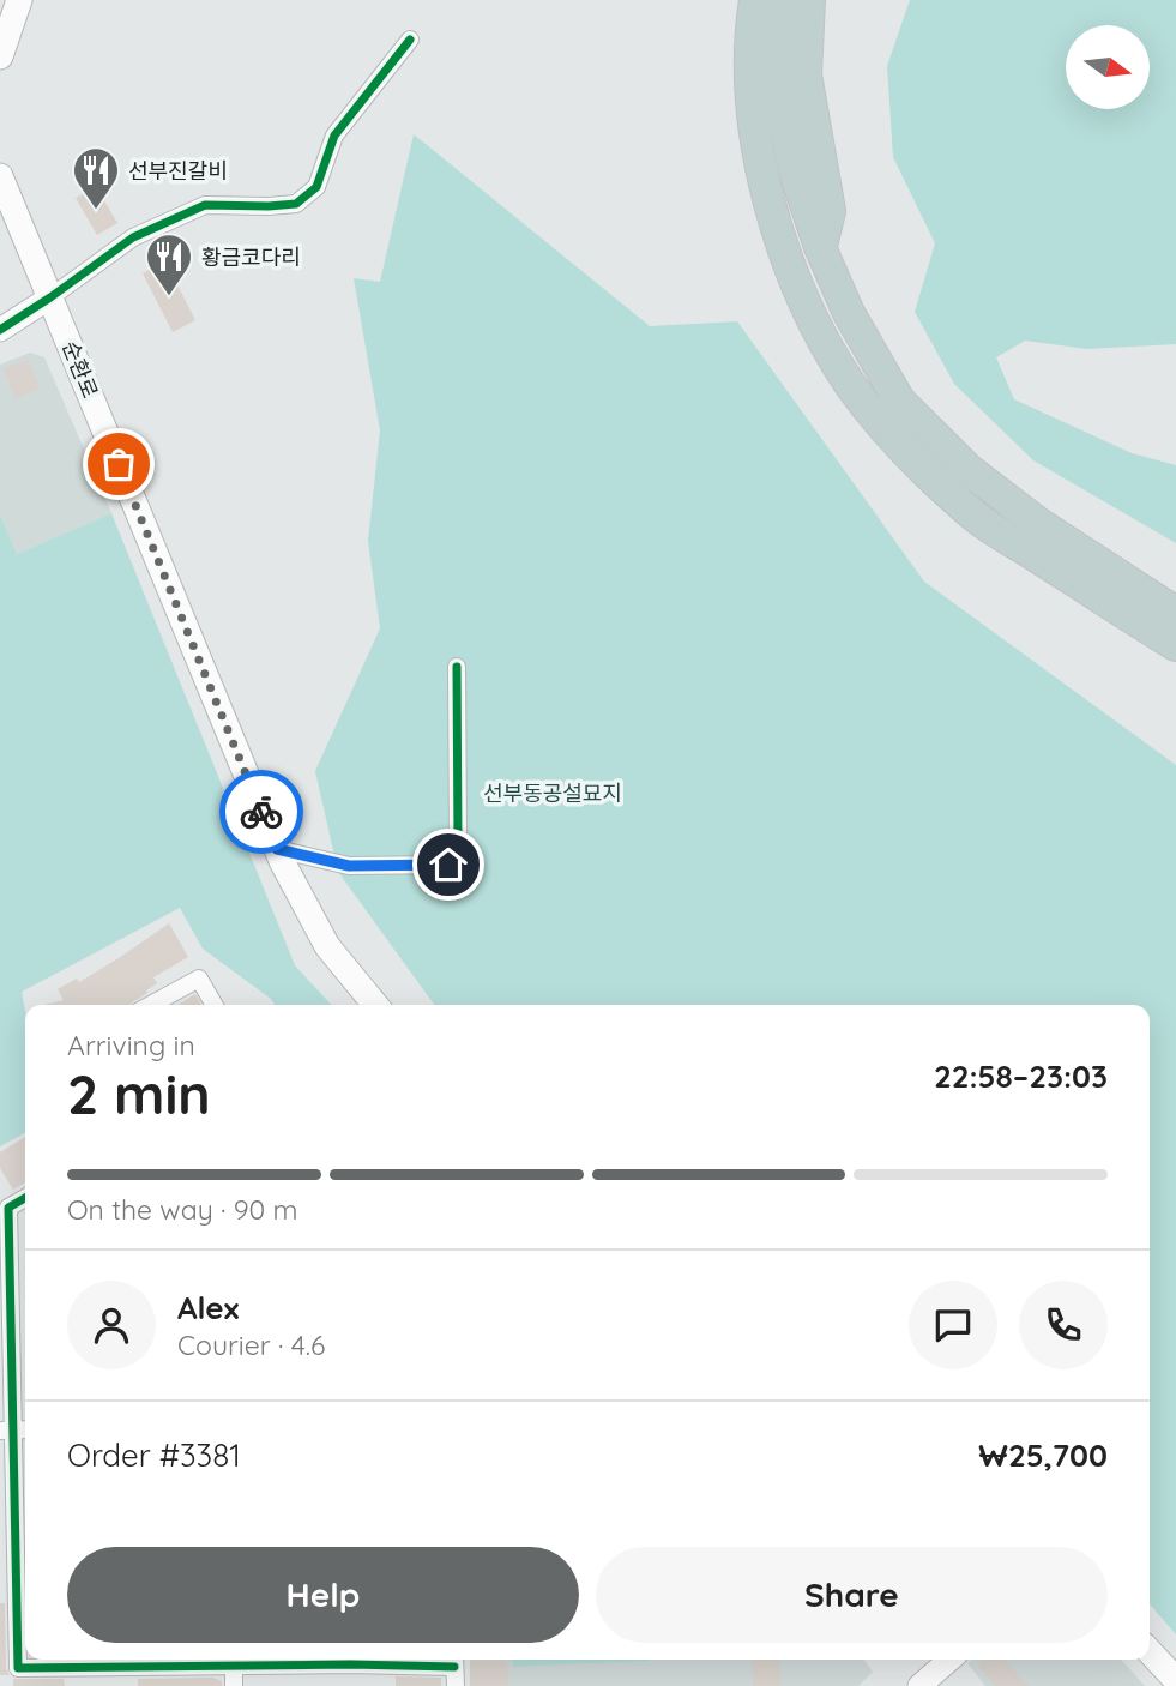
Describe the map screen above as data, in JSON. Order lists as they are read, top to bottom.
{
  "streets": {
    "main road": ["순환로"]
  },
  "parks": ["선부동공설묘지"],
  "places": {
    "restaurant": ["선부진갈비", "황금코다리"]
  },
  "north": "right",
  "page": {
    "heading": ["2 min", "Arriving in", "22:58–23:03"],
    "panel": [
      "Alex",
      "Courier · 4.6",
      "Order #3381",
      "₩25,700"
    ],
    "bar": "On the way · 90 m",
    "buttons": ["Help", "Share"]
  }
}
